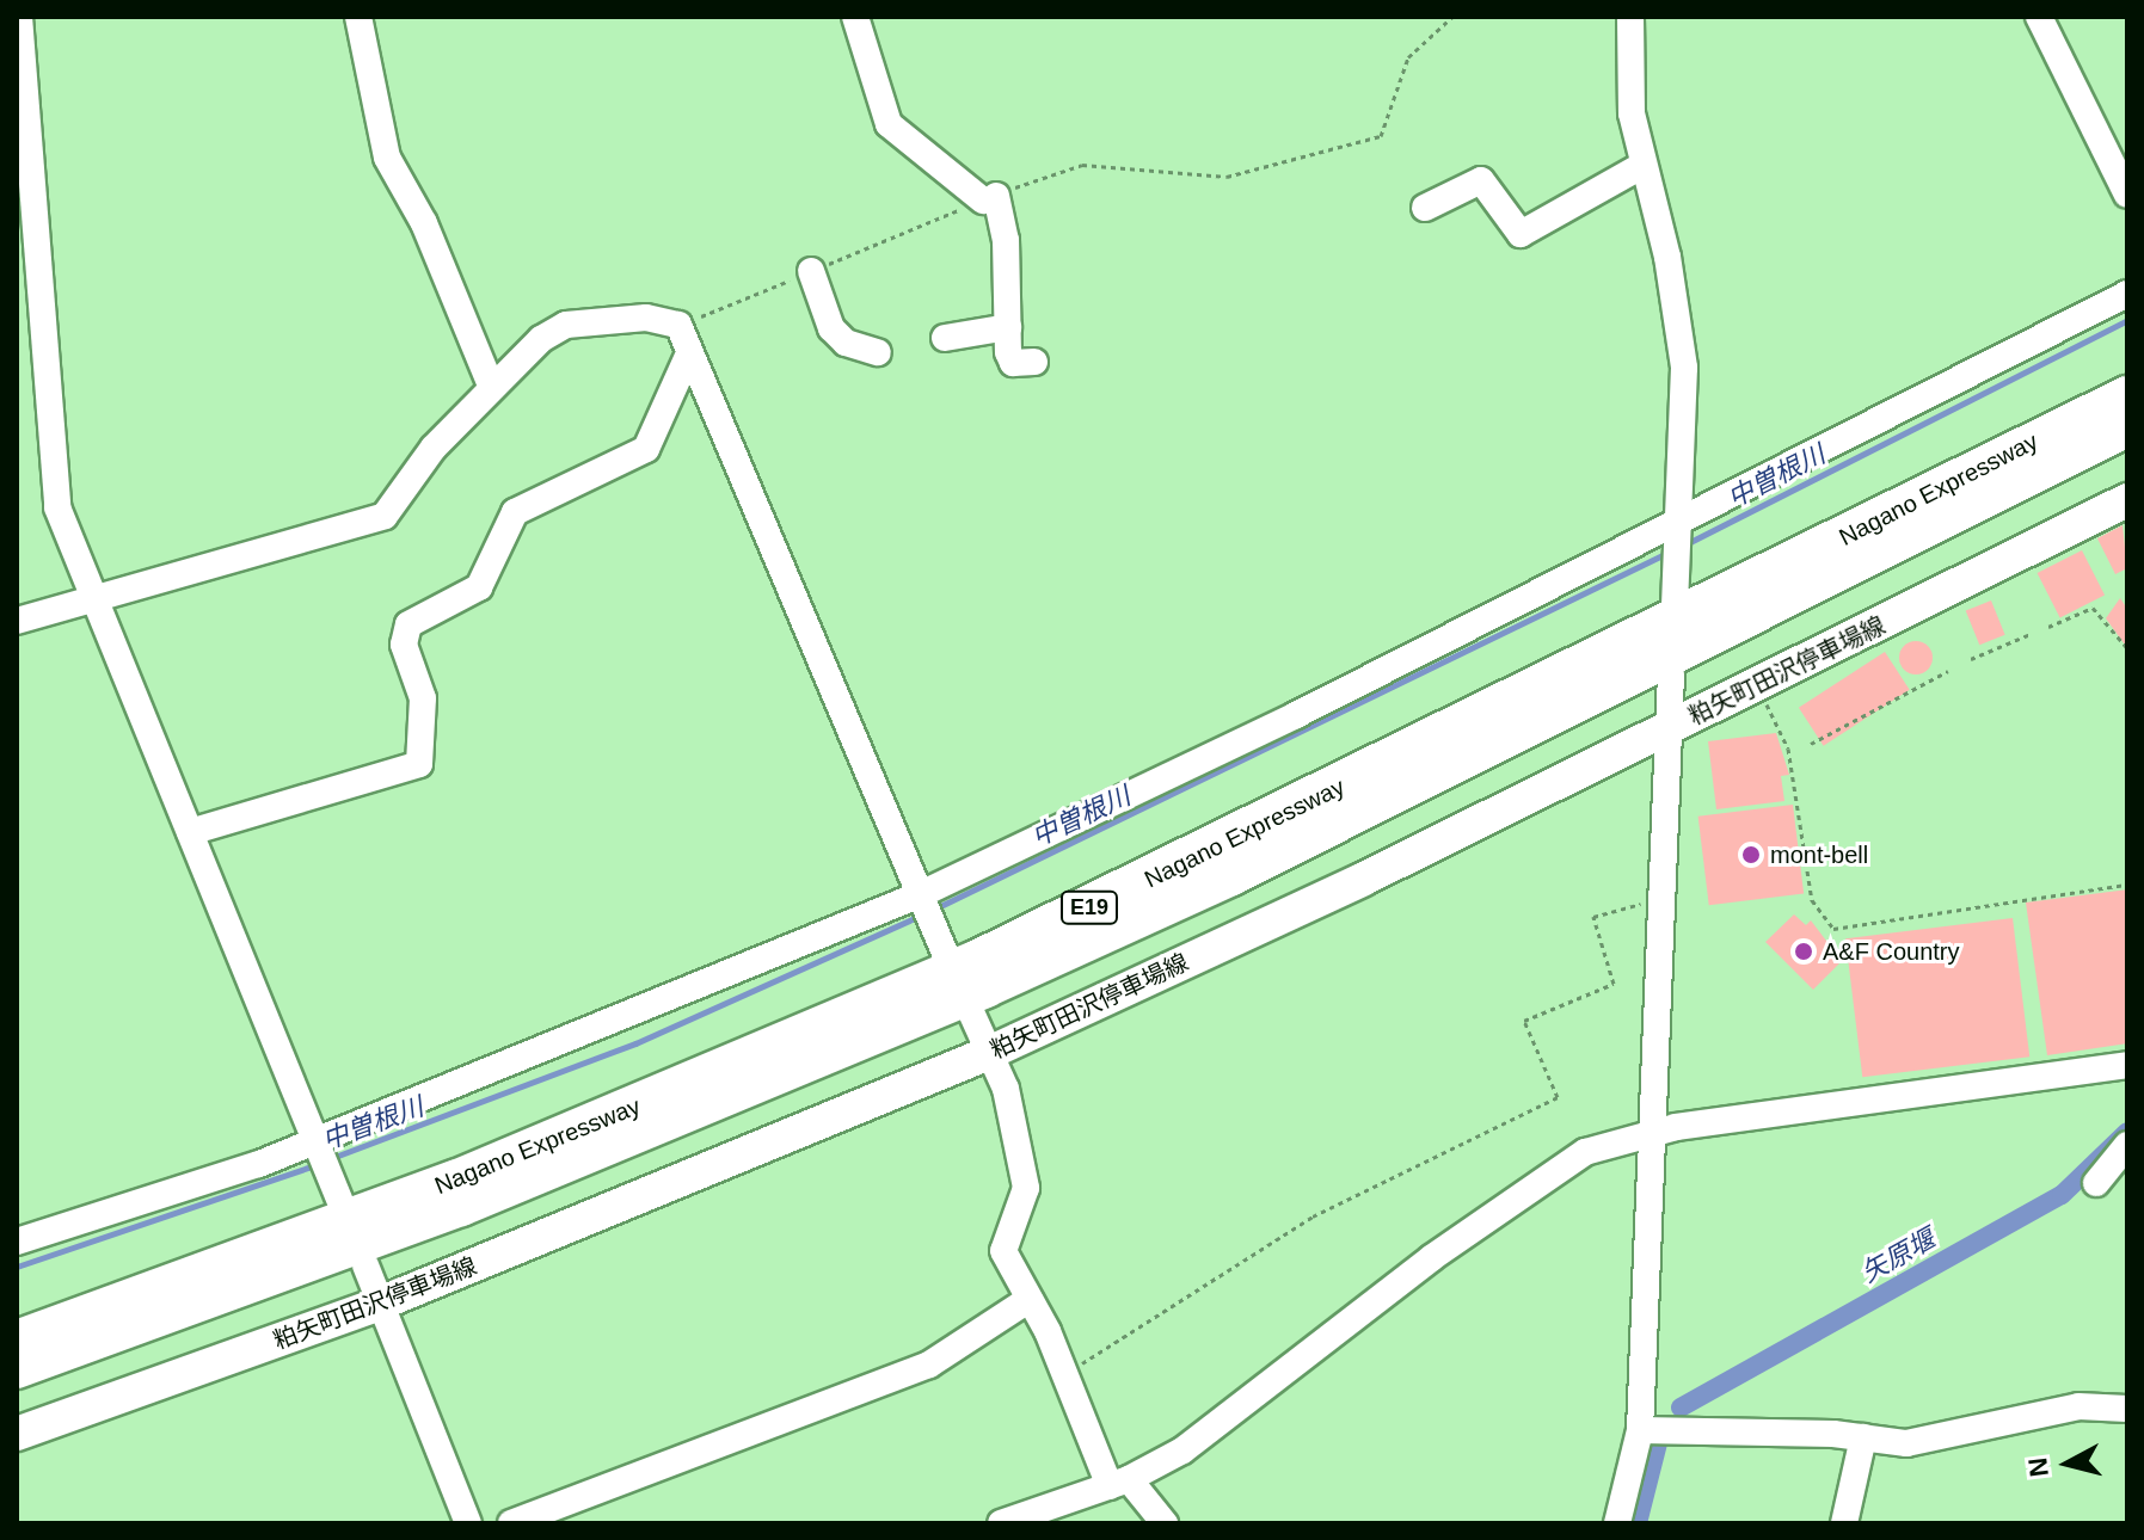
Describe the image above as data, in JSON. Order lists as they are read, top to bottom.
{
  "streets": {
    "highway": ["Nagano Expressway", "E19"],
    "main road": ["粕矢町田沢停車場線"]
  },
  "water": ["中曽根川", "矢原堰"],
  "places": ["mont-bell", "A&F Country"],
  "north": "left"
}
